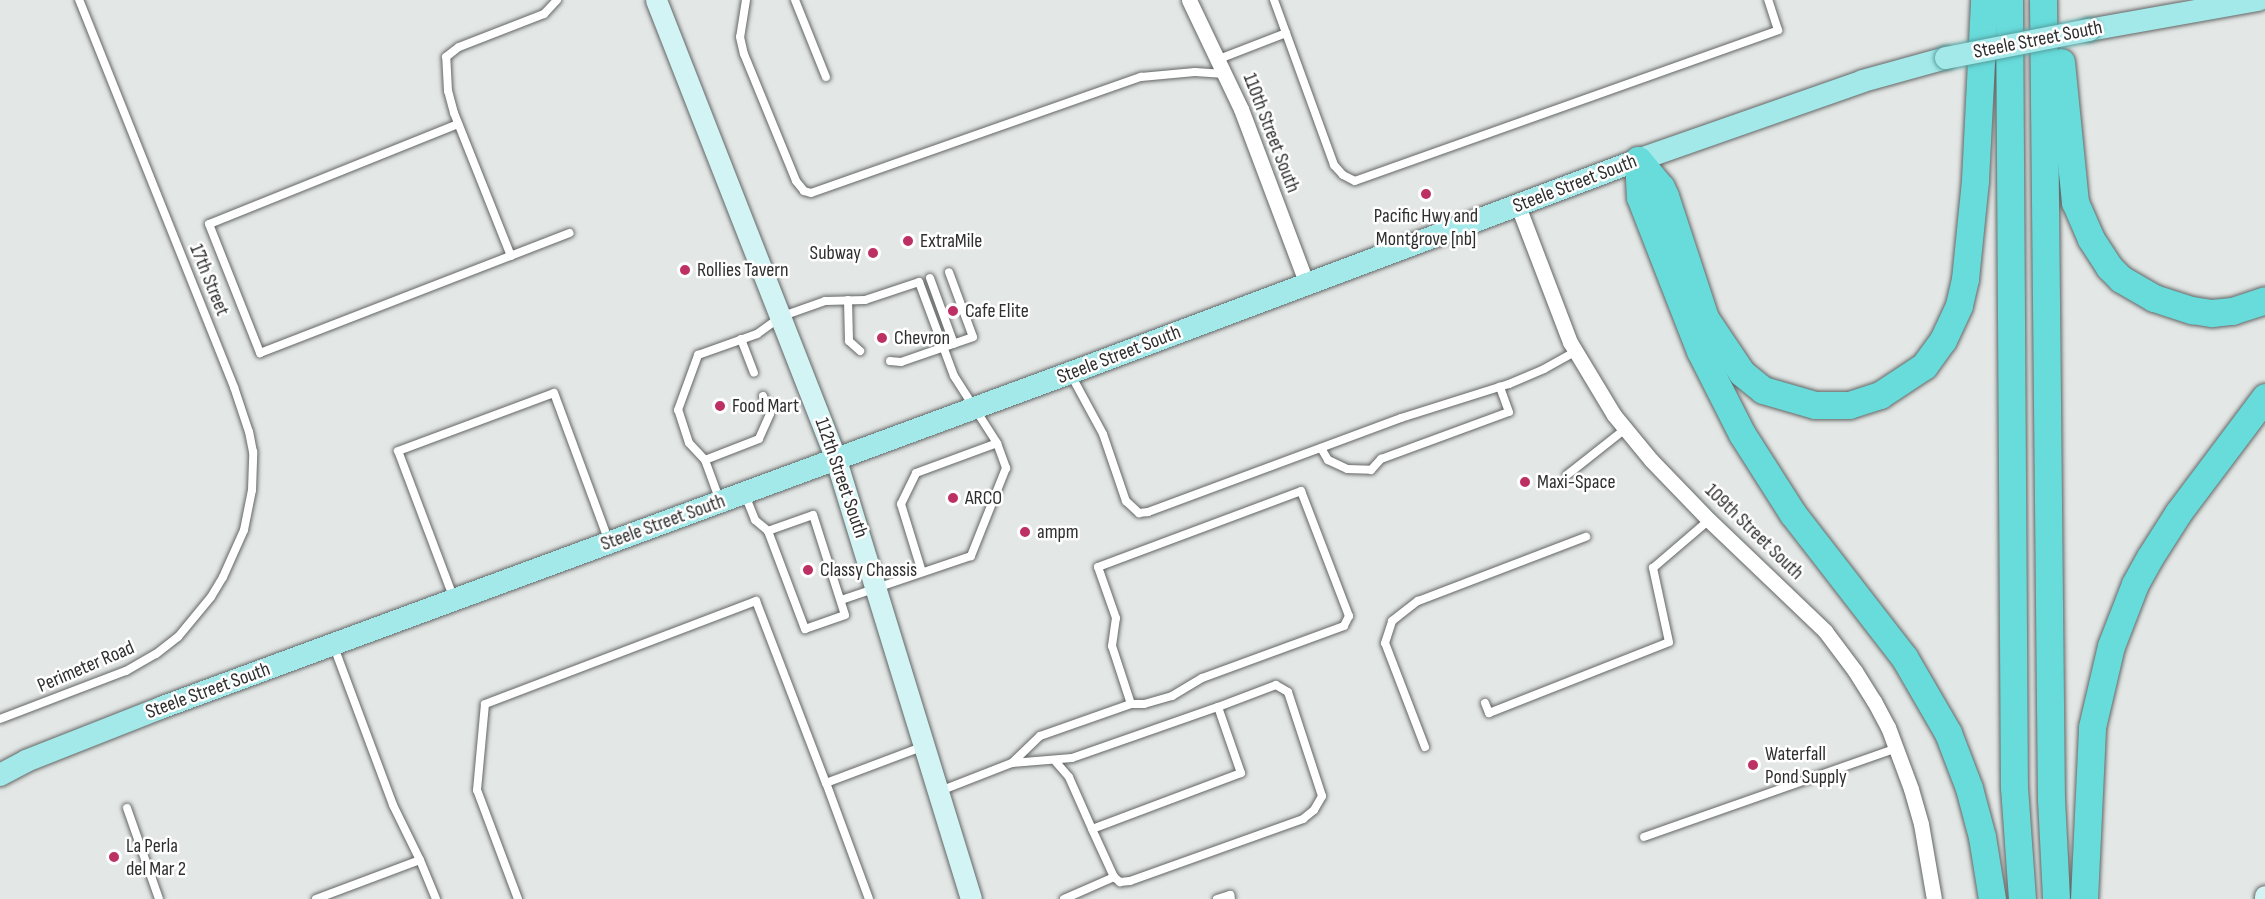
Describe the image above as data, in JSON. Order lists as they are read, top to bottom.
{
  "streets": {
    "main road": ["Steele Street South"],
    "street": ["110th Street South", "112th Street South", "109th Street South"],
    "lane": ["17th Street", "Perimeter Road"]
  },
  "crossings": [
    ["Steele Street South", "110th Street South"],
    ["Steele Street South", "112th Street South"],
    ["Steele Street South", "109th Street South"],
    ["17th Street", "Perimeter Road"]
  ],
  "places": [
    "Pacific Hwy and Montgrove [nb]",
    "ExtraMile",
    "Subway",
    "Rollies Tavern",
    "Cafe Elite",
    "Chevron",
    "Food Mart",
    "Maxi-Space",
    "ARCO",
    "ampm",
    "Classy Chassis",
    "Waterfall Pond Supply",
    "La Perla del Mar 2"
  ]
}
